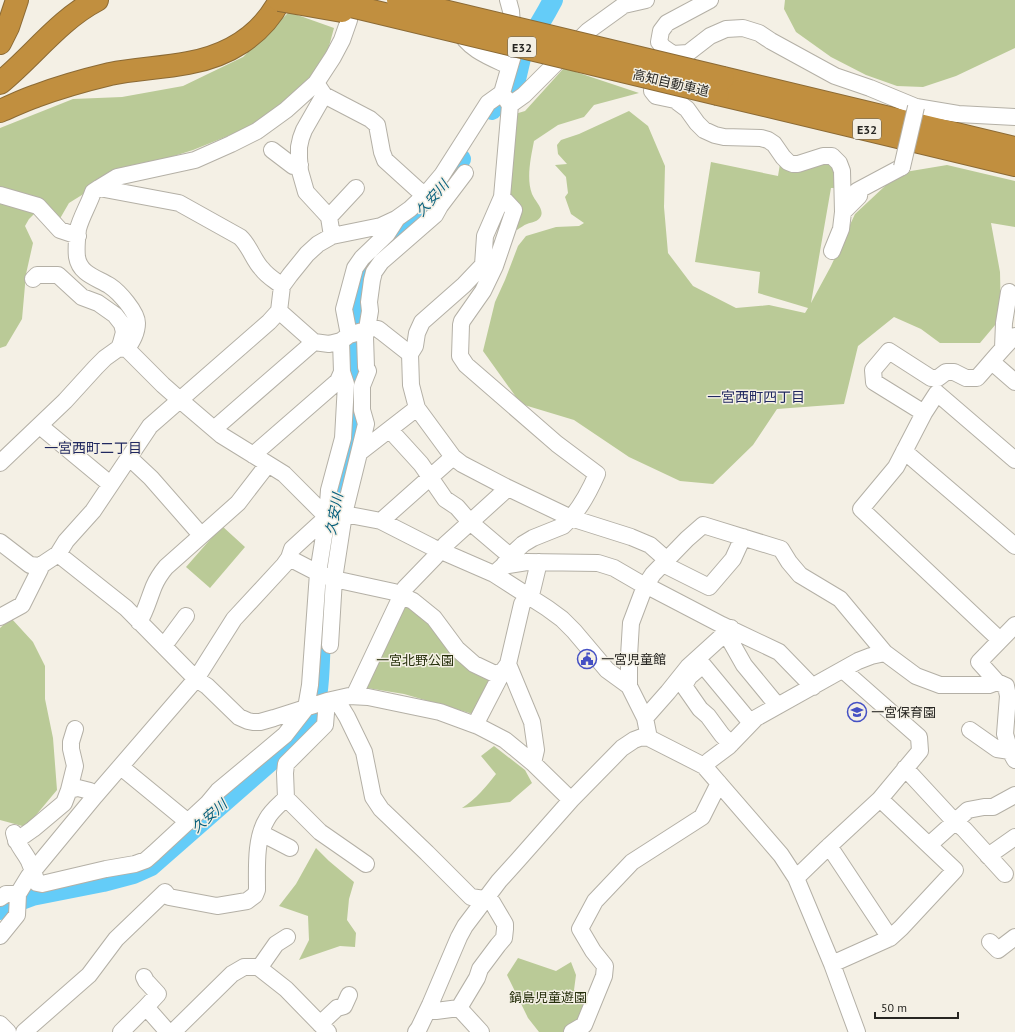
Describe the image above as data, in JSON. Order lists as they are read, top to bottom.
{
  "streets": {
    "highway": ["E32", "高知自動車道"]
  },
  "districts": ["一宮西町四丁目", "一宮西町二丁目"],
  "water": ["久安川"],
  "parks": ["一宮北野公園", "鍋島児童遊園"],
  "places": {
    "public building": ["一宮児童館"],
    "school or university": ["一宮保育園"]
  },
  "scale_bar": "50 m"
}
